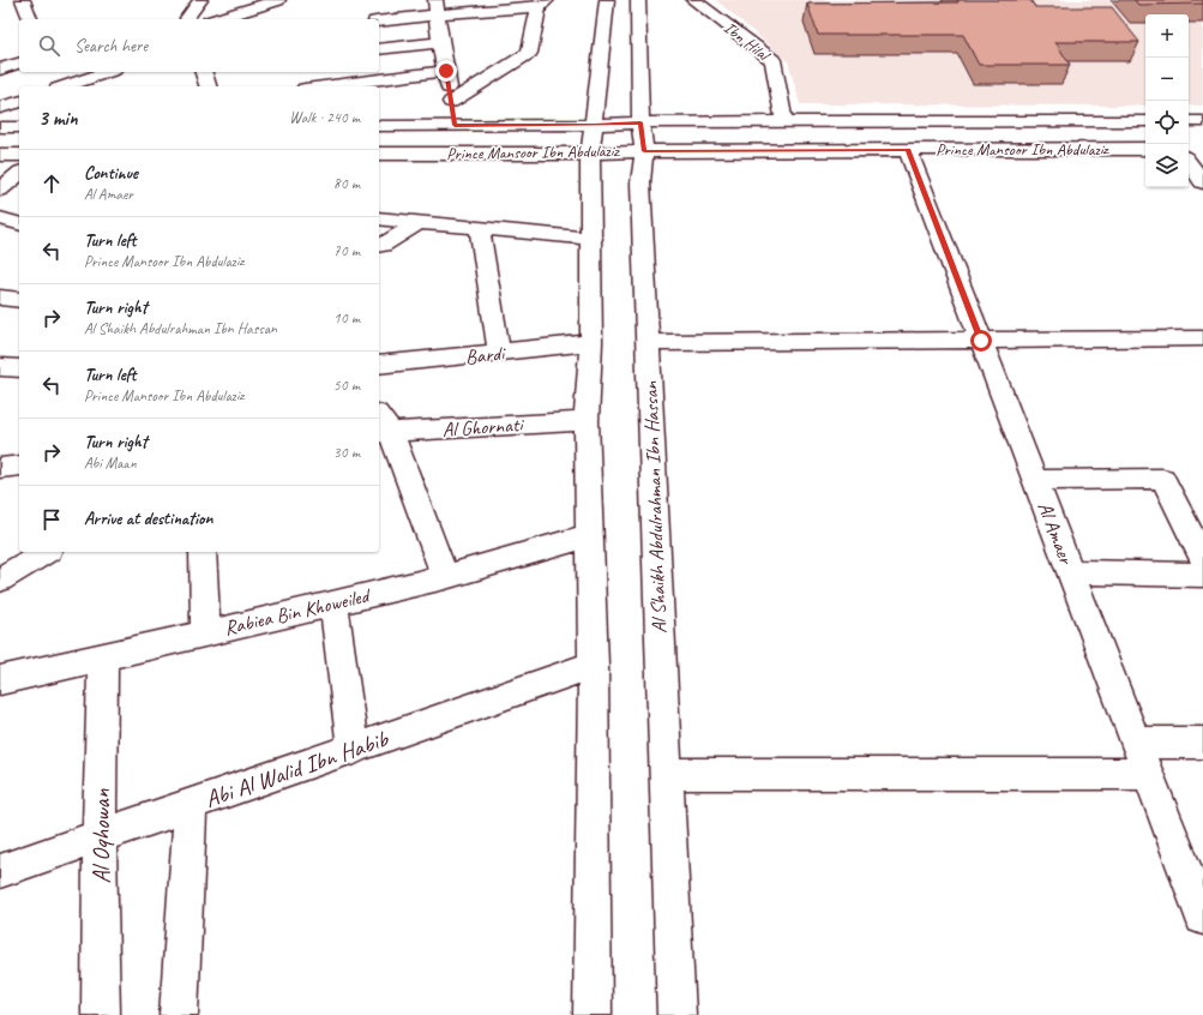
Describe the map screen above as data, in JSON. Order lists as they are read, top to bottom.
{
  "streets": {
    "street": [
      "Ibn Hilal",
      "Prince Mansoor Ibn Abdulaziz",
      "Bardi",
      "Al Ghornati",
      "Al Shaikh Abdulrahman Ibn Hassan",
      "Al Amaer",
      "Rabiea Bin Khoweiled",
      "Abi Al Walid Ibn Habib",
      "Al Oqhowan"
    ]
  },
  "crossings": [
    ["Ibn Hilal", "Prince Mansoor Ibn Abdulaziz"],
    ["Prince Mansoor Ibn Abdulaziz", "Al Shaikh Abdulrahman Ibn Hassan"],
    ["Prince Mansoor Ibn Abdulaziz", "Al Amaer"],
    ["Rabiea Bin Khoweiled", "Al Oqhowan"],
    ["Abi Al Walid Ibn Habib", "Al Oqhowan"]
  ],
  "page": {
    "map_buttons": ["+", "−"],
    "search": "Search here",
    "heading": ["3 min", "Walk · 240 m"],
    "list": [
      ["Continue", "Al Amaer", "80 m"],
      ["Turn left", "Prince Mansoor Ibn Abdulaziz", "70 m"],
      ["Turn right", "Al Shaikh Abdulrahman Ibn Hassan", "10 m"],
      ["Turn left", "Prince Mansoor Ibn Abdulaziz", "50 m"],
      ["Turn right", "Abi Maan", "30 m"],
      "Arrive at destination"
    ]
  }
}
